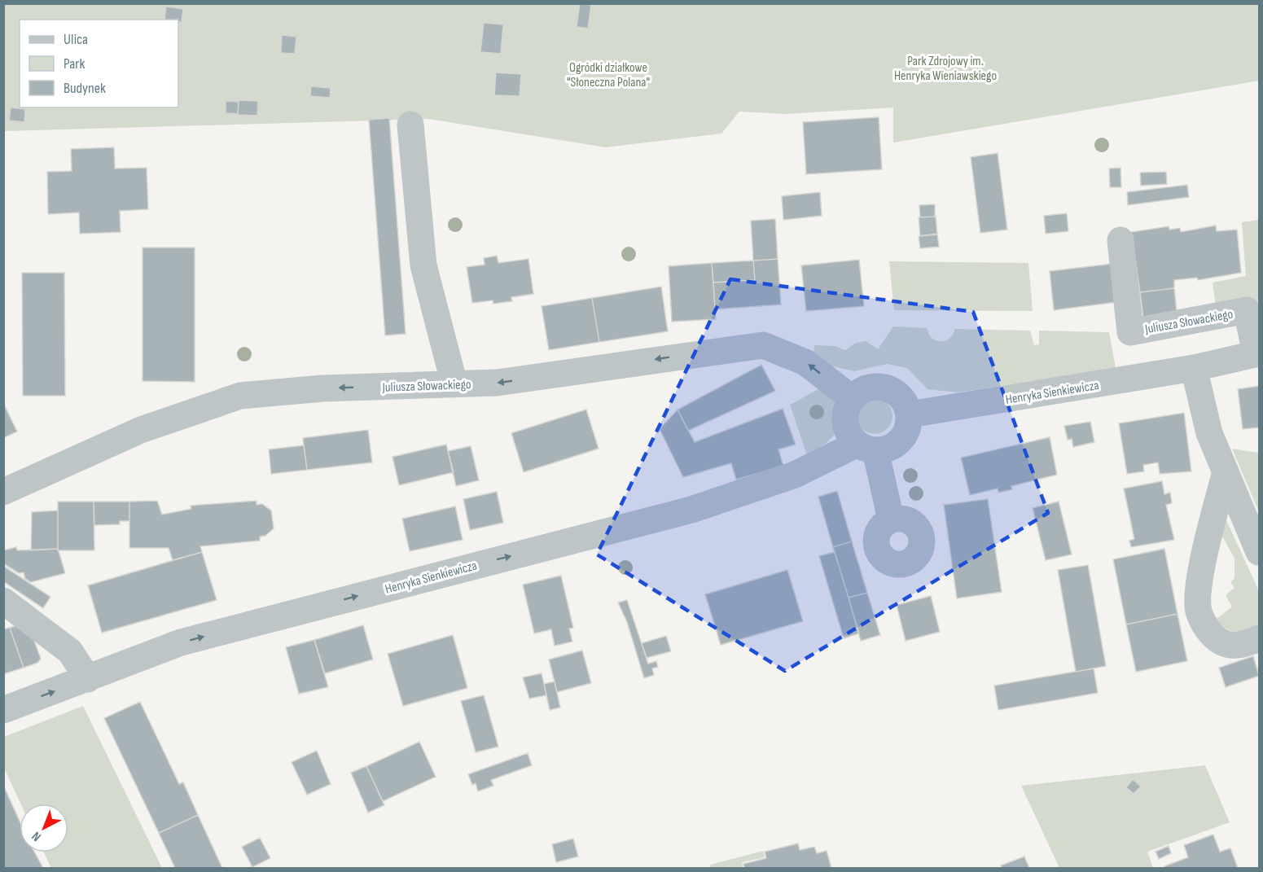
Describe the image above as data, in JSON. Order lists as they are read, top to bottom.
{
  "streets": {
    "street": ["Juliusza Słowackiego", "Henryka Sienkiewicza"]
  },
  "crossings": [
    ["Juliusza Słowackiego", "Henryka Sienkiewicza"]
  ],
  "one_way": ["Juliusza Słowackiego", "Henryka Sienkiewicza"],
  "parks": ["Park Zdrojowy im. Henryka Wieniawskiego", "Ogródki działkowe \"Słoneczna Polana\""],
  "legend": ["Ulica", "Park", "Budynek"],
  "north": "bottom left"
}
